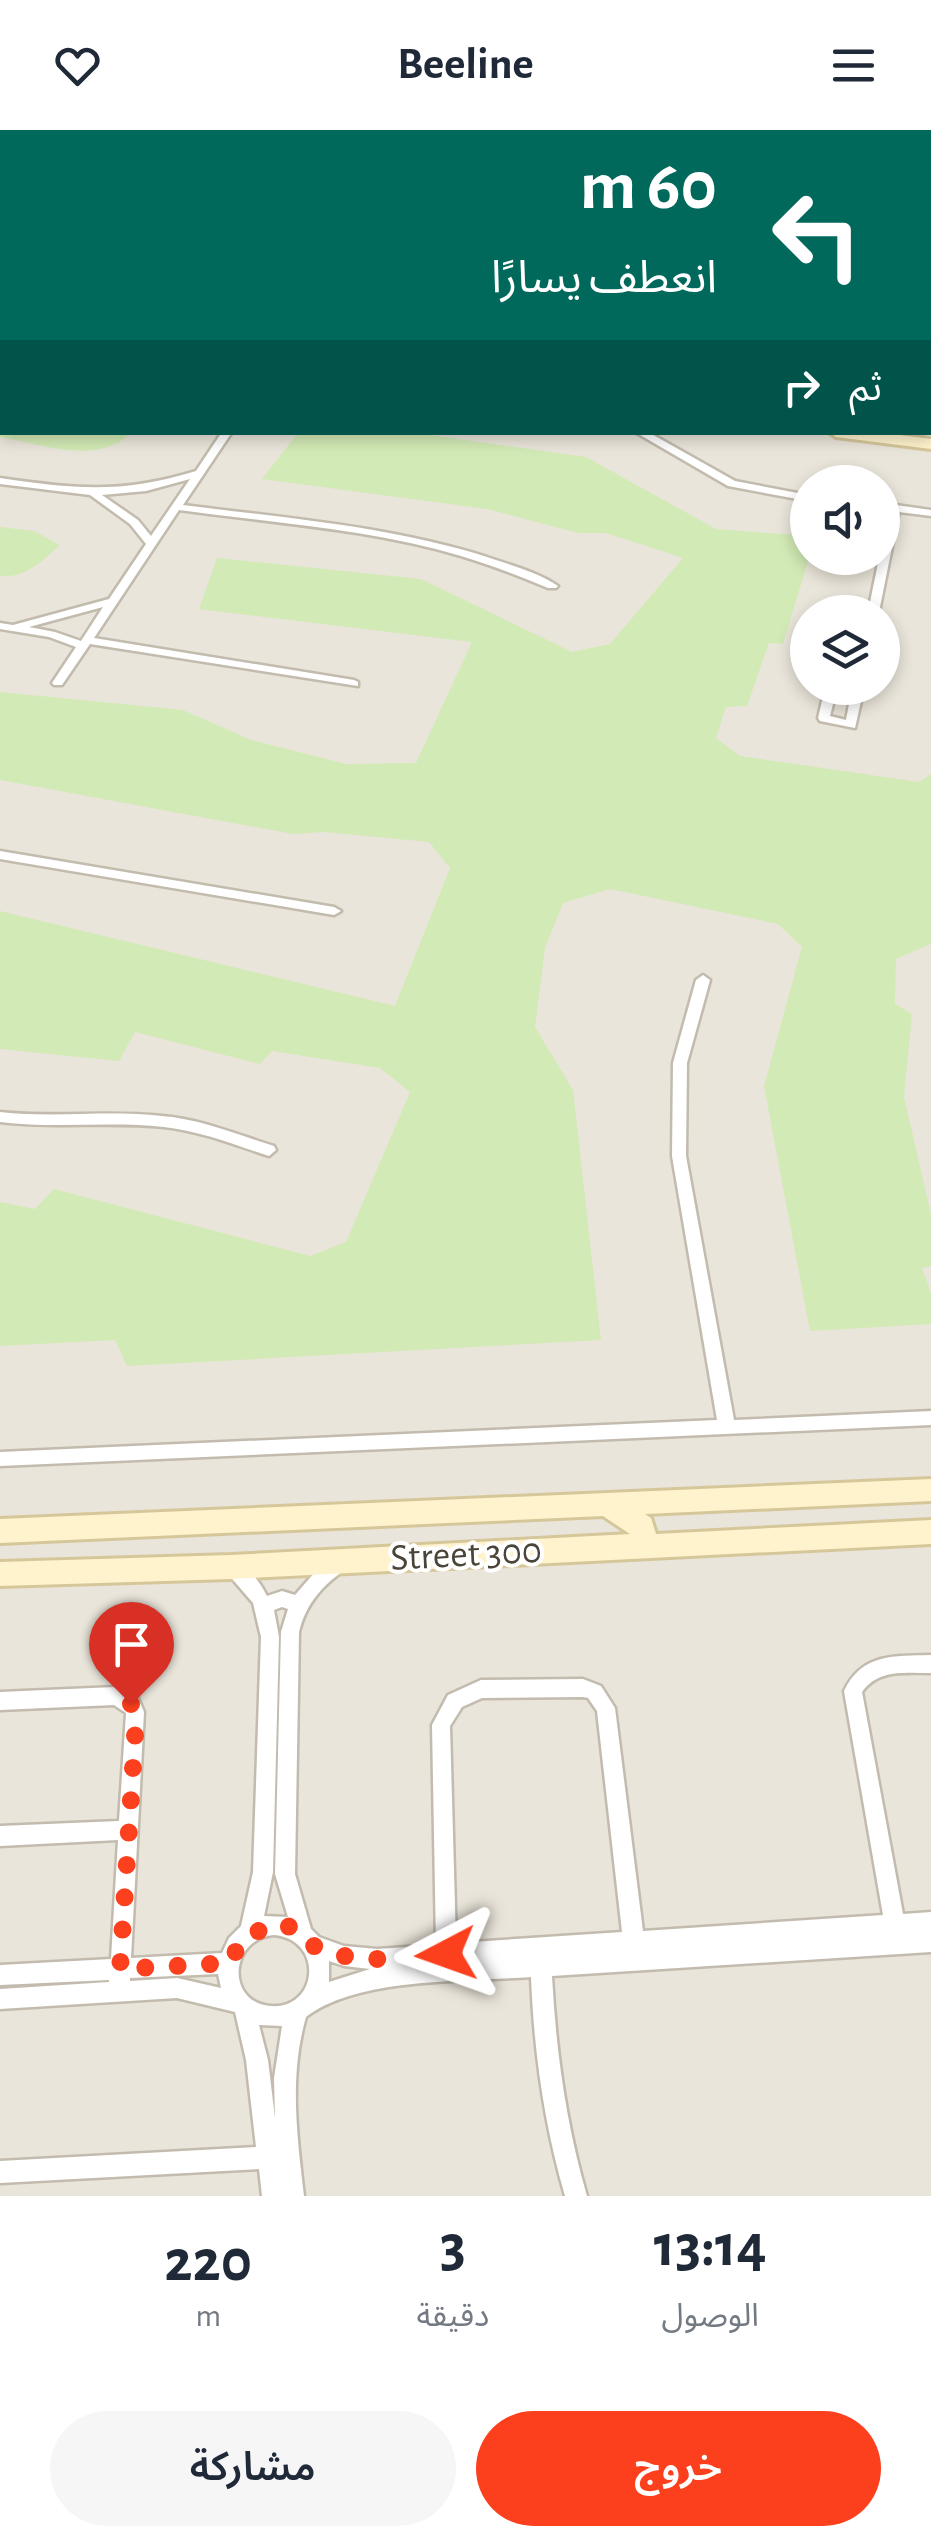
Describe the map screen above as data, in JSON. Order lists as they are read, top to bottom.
{
  "streets": {
    "street": ["Street 300"]
  },
  "page": {
    "header": "Beeline",
    "turn": ["60 m", "انعطف يسارًا"],
    "then": "ثم",
    "eta": [
      "13:14",
      "الوصول",
      "3",
      "دقيقة",
      "220",
      "m"
    ],
    "buttons": ["خروج", "مشاركة"]
  }
}
